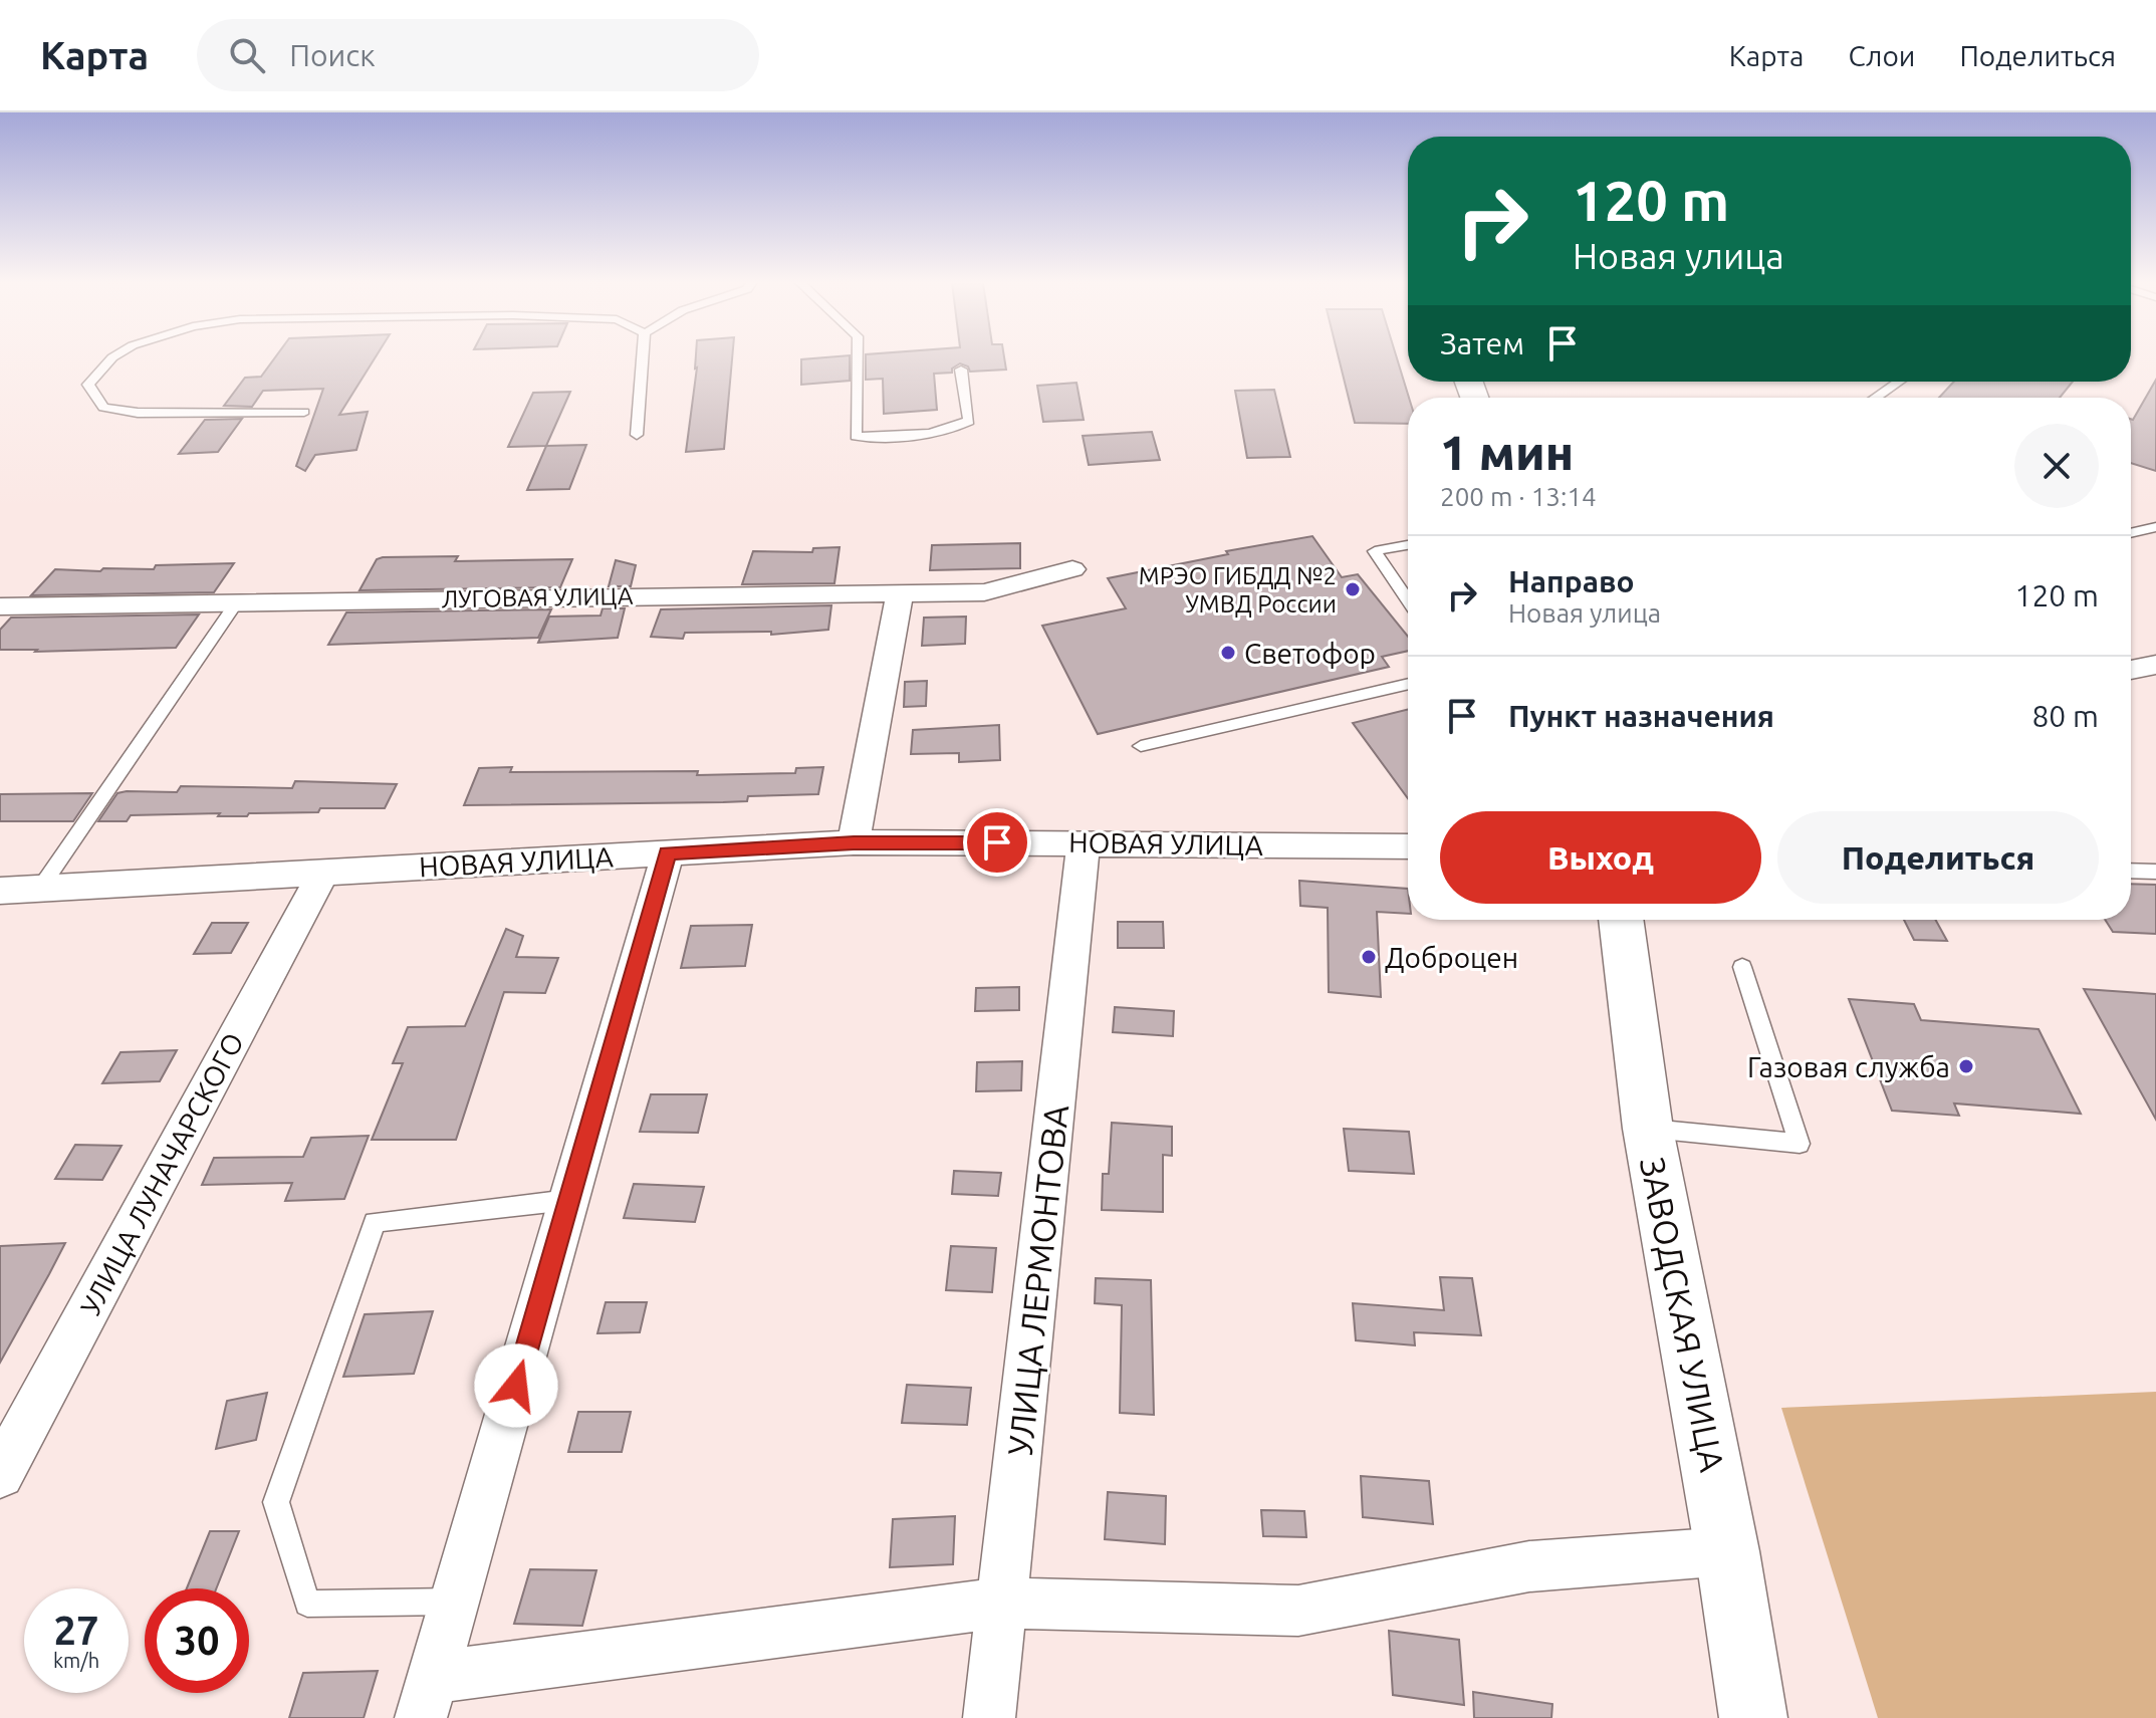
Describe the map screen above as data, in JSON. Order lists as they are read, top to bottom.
{
  "streets": {
    "street": [
      "ЛУГОВАЯ УЛИЦА",
      "НОВАЯ УЛИЦА",
      "УЛИЦА ЛУНАЧАРСКОГО",
      "УЛИЦА ЛЕРМОНТОВА",
      "ЗАВОДСКАЯ УЛИЦА"
    ]
  },
  "crossings": [
    ["НОВАЯ УЛИЦА", "УЛИЦА ЛУНАЧАРСКОГО"],
    ["НОВАЯ УЛИЦА", "УЛИЦА ЛЕРМОНТОВА"]
  ],
  "places": [
    "МРЭО ГИБДД №2 УМВД России",
    "Светофор",
    "Доброцен",
    "Газовая служба"
  ],
  "page": {
    "header": "Карта",
    "search": "Поиск",
    "nav": ["Карта", "Слои", "Поделиться"],
    "turn": ["120 m", "Новая улица"],
    "then": "Затем",
    "heading": ["1 мин", "200 m · 13:14"],
    "list": [
      {
        "name": "Направо",
        "note": "Новая улица",
        "value": "120 m"
      },
      {
        "name": "Пункт назначения",
        "value": "80 m"
      }
    ],
    "buttons": ["Выход", "Поделиться"],
    "speed": "27 km/h",
    "limit": "30"
  }
}
